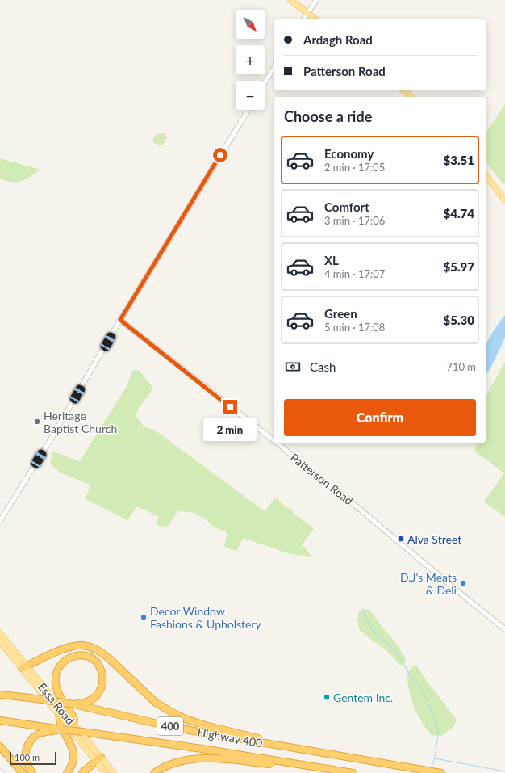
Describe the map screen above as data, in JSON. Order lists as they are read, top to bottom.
{
  "streets": {
    "highway": ["400", "Highway 400"],
    "main road": ["Essa Road"],
    "street": ["Patterson Road"]
  },
  "places": {
    "other": [
      "Heritage Baptist Church",
      "D.J's Meats & Deli",
      "Decor Window Fashions & Upholstery",
      "Gentem Inc."
    ],
    "transit": ["Alva Street"]
  },
  "scale_bar": "100 m",
  "north": "bottom right",
  "page": {
    "map_buttons": ["+", "−"],
    "banner": ["Ardagh Road", "Patterson Road"],
    "heading": "Choose a ride",
    "list": [
      {
        "name": "Economy",
        "note": "2 min · 17:05",
        "value": "$3.51"
      },
      {
        "name": "Comfort",
        "note": "3 min · 17:06",
        "value": "$4.74"
      },
      {
        "name": "XL",
        "note": "4 min · 17:07",
        "value": "$5.97"
      },
      {
        "name": "Green",
        "note": "5 min · 17:08",
        "value": "$5.30"
      }
    ],
    "pay": ["Cash", "710 m"],
    "buttons": "Confirm",
    "bubble": "2 min",
    "scale": "100 m"
  }
}
